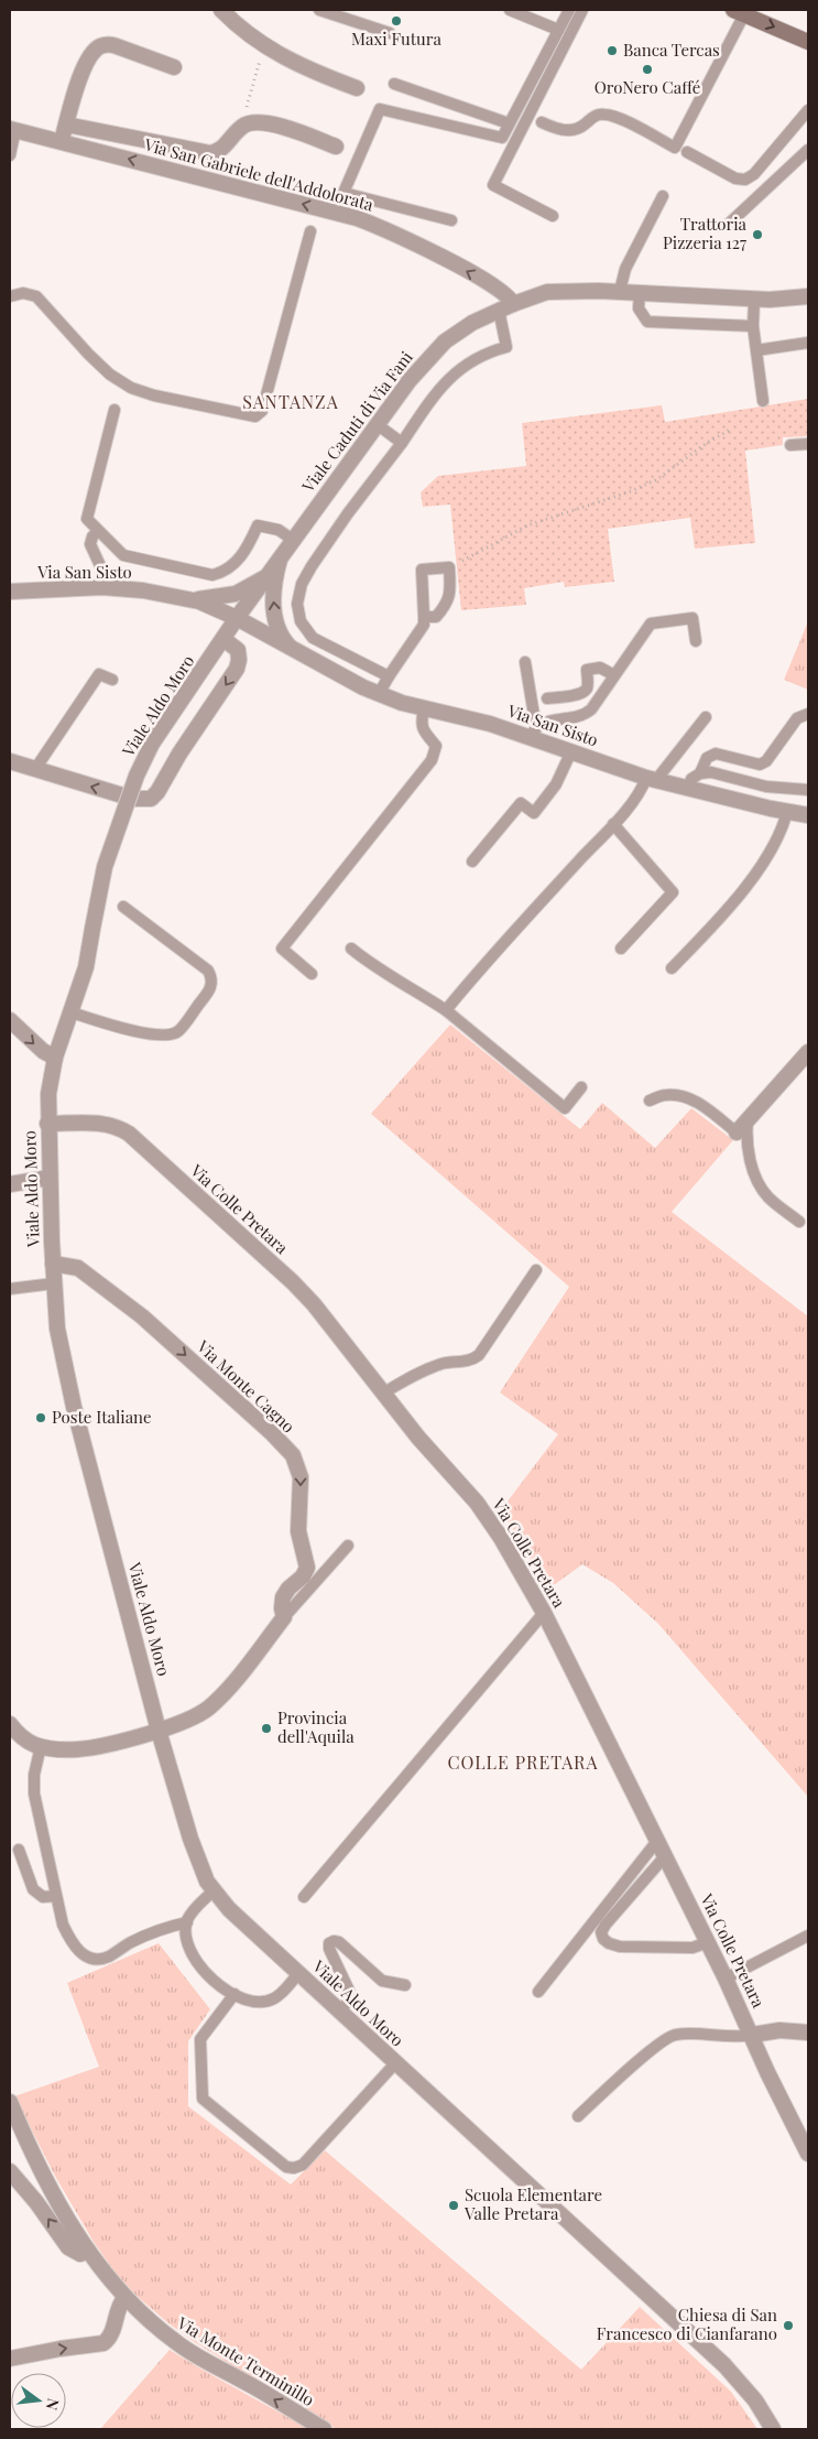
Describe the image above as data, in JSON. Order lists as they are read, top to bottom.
{
  "streets": {
    "street": [
      "Via San Gabriele dell'Addolorata",
      "Viale Caduti di Via Fani",
      "Via San Sisto",
      "Viale Aldo Moro",
      "Via Colle Pretara",
      "Via Monte Cagno",
      "Via Monte Terminillo"
    ]
  },
  "crossings": [
    ["Via San Gabriele dell'Addolorata", "Viale Caduti di Via Fani"],
    ["Viale Caduti di Via Fani", "Via San Sisto"],
    ["Viale Caduti di Via Fani", "Viale Aldo Moro"],
    ["Via San Sisto", "Viale Aldo Moro"],
    ["Viale Aldo Moro", "Via Colle Pretara"],
    ["Viale Aldo Moro", "Via Monte Cagno"]
  ],
  "one_way": ["Via Monte Cagno", "Via Monte Terminillo"],
  "districts": ["SANTANZA", "COLLE PRETARA"],
  "places": [
    "Maxi Futura",
    "Banca Tercas",
    "OroNero Caffé",
    "Trattoria Pizzeria 127",
    "Poste Italiane",
    "Provincia dell'Aquila",
    "Scuola Elementare Valle Pretara",
    "Chiesa di San Francesco di Cianfarano"
  ],
  "north": "right"
}
